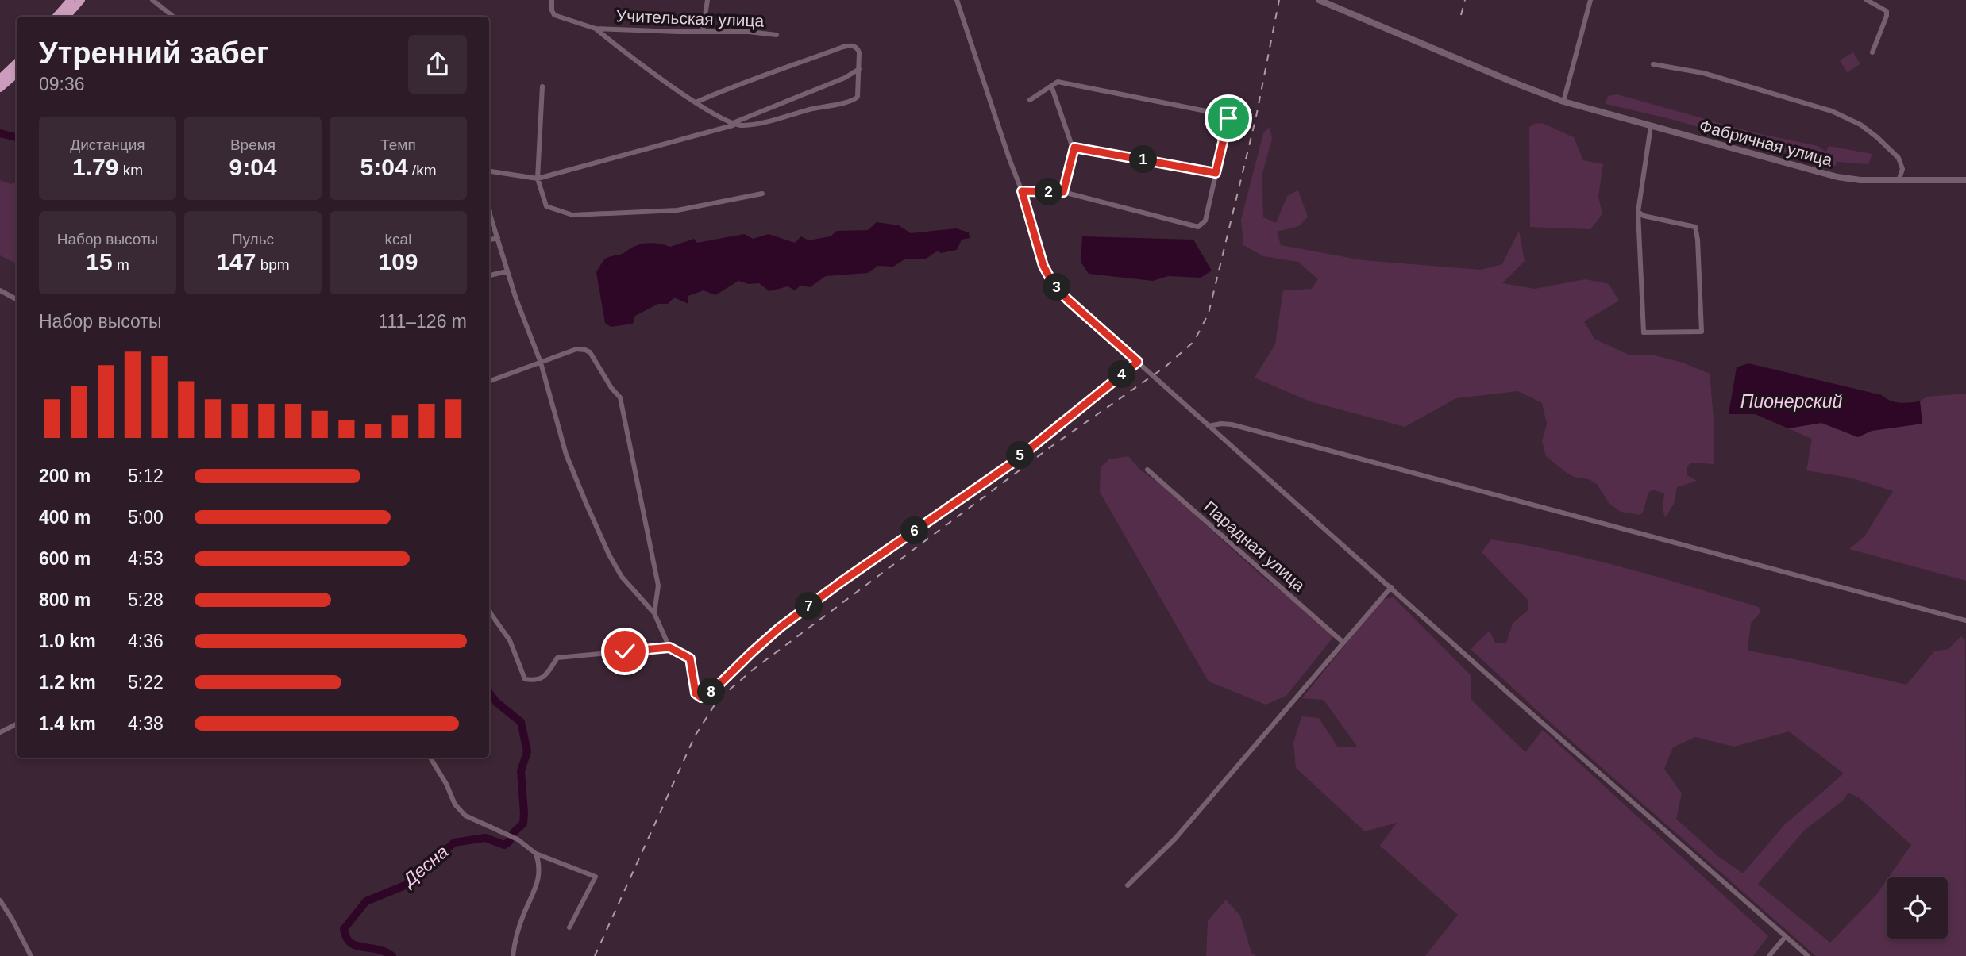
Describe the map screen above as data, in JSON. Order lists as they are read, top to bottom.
{
  "streets": {
    "street": ["Учительская улица", "Фабричная улица", "Парадная улица"]
  },
  "water": ["Пионерский", "Десна"],
  "page": {
    "heading": ["Утренний забег", "09:36"],
    "stats": [
      ["Дистанция", "1.79 km"],
      ["Время", "9:04"],
      ["Темп", "5:04 /km"],
      ["Набор высоты", "15 m"],
      ["Пульс", "147 bpm"],
      ["kcal", "109"]
    ],
    "pins": [
      "1",
      "2",
      "3",
      "4",
      "5",
      "6",
      "7",
      "8"
    ],
    "chart": ["Набор высоты", "111–126 m"],
    "list": [
      {
        "name": "200 m",
        "note": "5:12"
      },
      {
        "name": "400 m",
        "note": "5:00"
      },
      {
        "name": "600 m",
        "note": "4:53"
      },
      {
        "name": "800 m",
        "note": "5:28"
      },
      {
        "name": "1.0 km",
        "note": "4:36"
      },
      {
        "name": "1.2 km",
        "note": "5:22"
      },
      {
        "name": "1.4 km",
        "note": "4:38"
      }
    ]
  }
}
